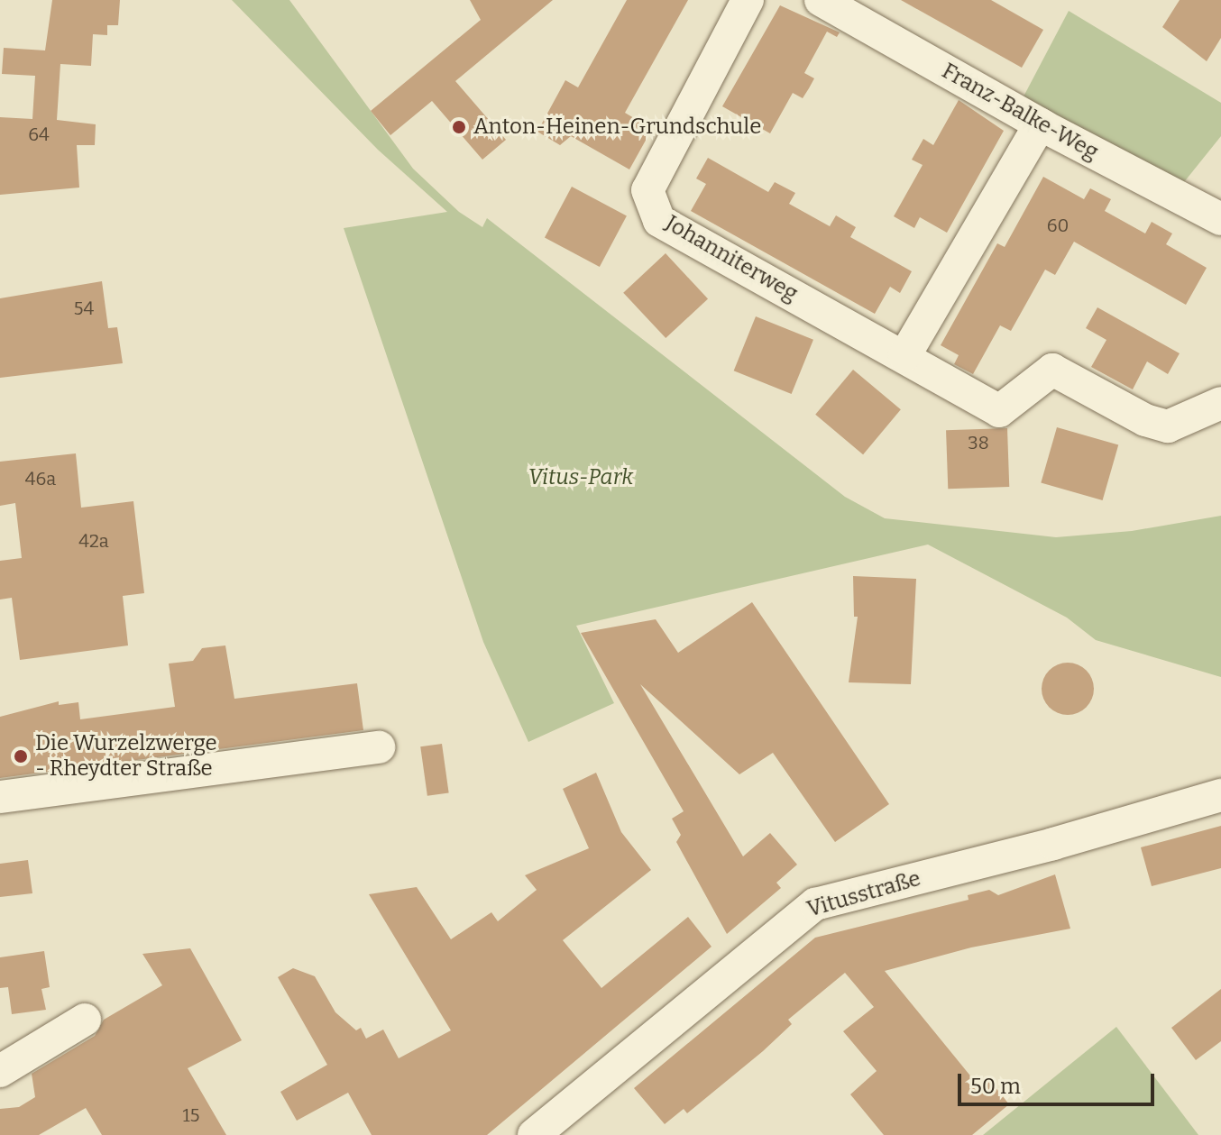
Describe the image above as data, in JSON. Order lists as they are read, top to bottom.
{
  "streets": {
    "street": ["Franz-Balke-Weg", "Johanniterweg", "Vitusstraße"]
  },
  "parks": ["Vitus-Park"],
  "places": ["Anton-Heinen-Grundschule", "Die Wurzelzwerge - Rheydter Straße"],
  "house_numbers": [
    "64",
    "60",
    "54",
    "38",
    "46a",
    "42a",
    "15"
  ],
  "scale_bar": "50 m"
}
